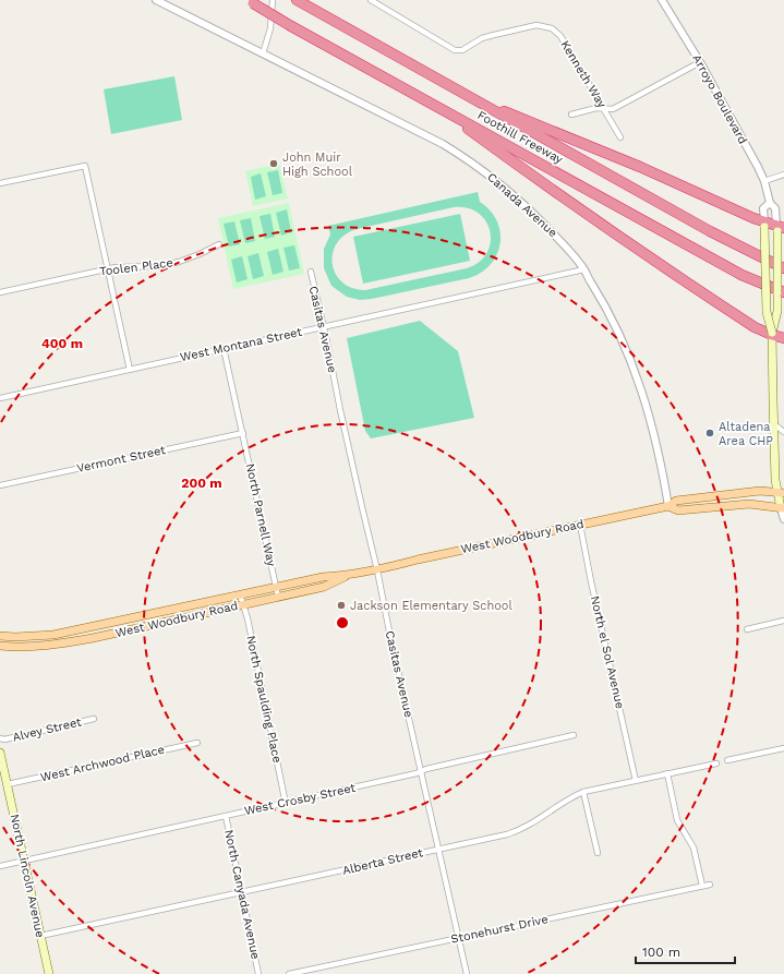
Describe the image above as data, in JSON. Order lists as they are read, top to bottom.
{
  "streets": {
    "highway": ["Foothill Freeway"],
    "main road": ["Arroyo Boulevard", "West Woodbury Road", "North Lincoln Avenue"],
    "street": [
      "Kenneth Way",
      "Canada Avenue",
      "Toolen Place",
      "Casitas Avenue",
      "West Montana Street",
      "Vermont Street",
      "North Parnell Way",
      "North el Sol Avenue",
      "North Spaulding Place",
      "Alvey Street",
      "West Archwood Place",
      "West Crosby Street",
      "Alberta Street",
      "North Canyada Avenue",
      "Stonehurst Drive"
    ]
  },
  "crossings": [
    ["Canada Avenue", "West Montana Street"],
    ["Canada Avenue", "West Woodbury Road"],
    ["Casitas Avenue", "West Montana Street"],
    ["Casitas Avenue", "West Woodbury Road"],
    ["Casitas Avenue", "West Crosby Street"],
    ["Casitas Avenue", "Alberta Street"],
    ["Casitas Avenue", "Stonehurst Drive"],
    ["West Montana Street", "North Parnell Way"],
    ["Vermont Street", "North Parnell Way"],
    ["North Parnell Way", "West Woodbury Road"],
    ["West Woodbury Road", "North el Sol Avenue"],
    ["West Woodbury Road", "North Spaulding Place"],
    ["North el Sol Avenue", "Alberta Street"],
    ["North Spaulding Place", "West Crosby Street"],
    ["West Archwood Place", "North Lincoln Avenue"],
    ["West Crosby Street", "North Lincoln Avenue"],
    ["West Crosby Street", "North Canyada Avenue"],
    ["Alberta Street", "North Lincoln Avenue"],
    ["Alberta Street", "North Canyada Avenue"]
  ],
  "places": ["John Muir High School", "Altadena Area CHP", "Jackson Elementary School"],
  "scale_bar": "100 m",
  "rings": ["400 m", "200 m"]
}
